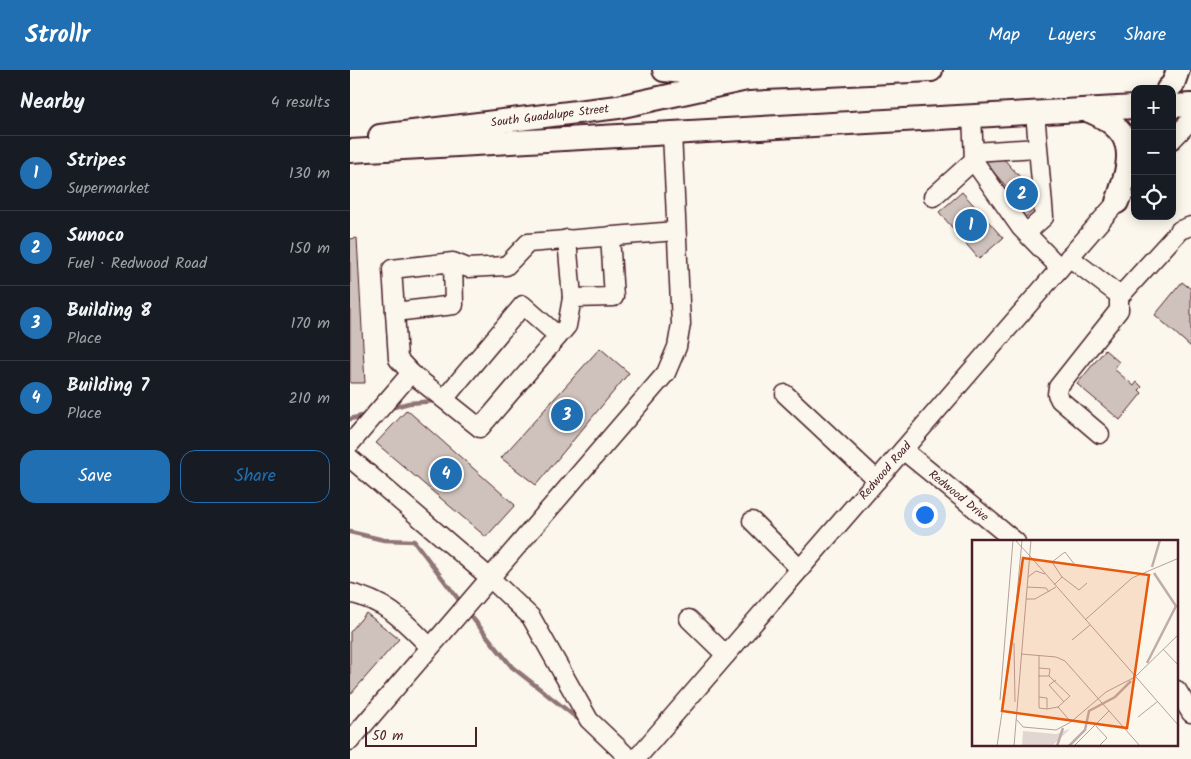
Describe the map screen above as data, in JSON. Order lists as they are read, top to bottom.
{
  "streets": {
    "main road": ["South Guadalupe Street"],
    "street": ["Redwood Road", "Redwood Drive"]
  },
  "crossings": [
    ["Redwood Road", "Redwood Drive"]
  ],
  "scale_bar": "50 m",
  "page": {
    "header": "Strollr",
    "nav": ["Map", "Layers", "Share"],
    "heading": ["Nearby", "4 results"],
    "map_buttons": ["+", "−"],
    "list": [
      {
        "mark": "1",
        "name": "Stripes",
        "note": "Supermarket",
        "value": "130 m"
      },
      {
        "mark": "2",
        "name": "Sunoco",
        "note": "Fuel · Redwood Road",
        "value": "150 m"
      },
      {
        "mark": "3",
        "name": "Building 8",
        "note": "Place",
        "value": "170 m"
      },
      {
        "mark": "4",
        "name": "Building 7",
        "note": "Place",
        "value": "210 m"
      }
    ],
    "pins": [
      "2",
      "1",
      "3",
      "4"
    ],
    "buttons": ["Save", "Share"],
    "scale": "50 m"
  }
}
